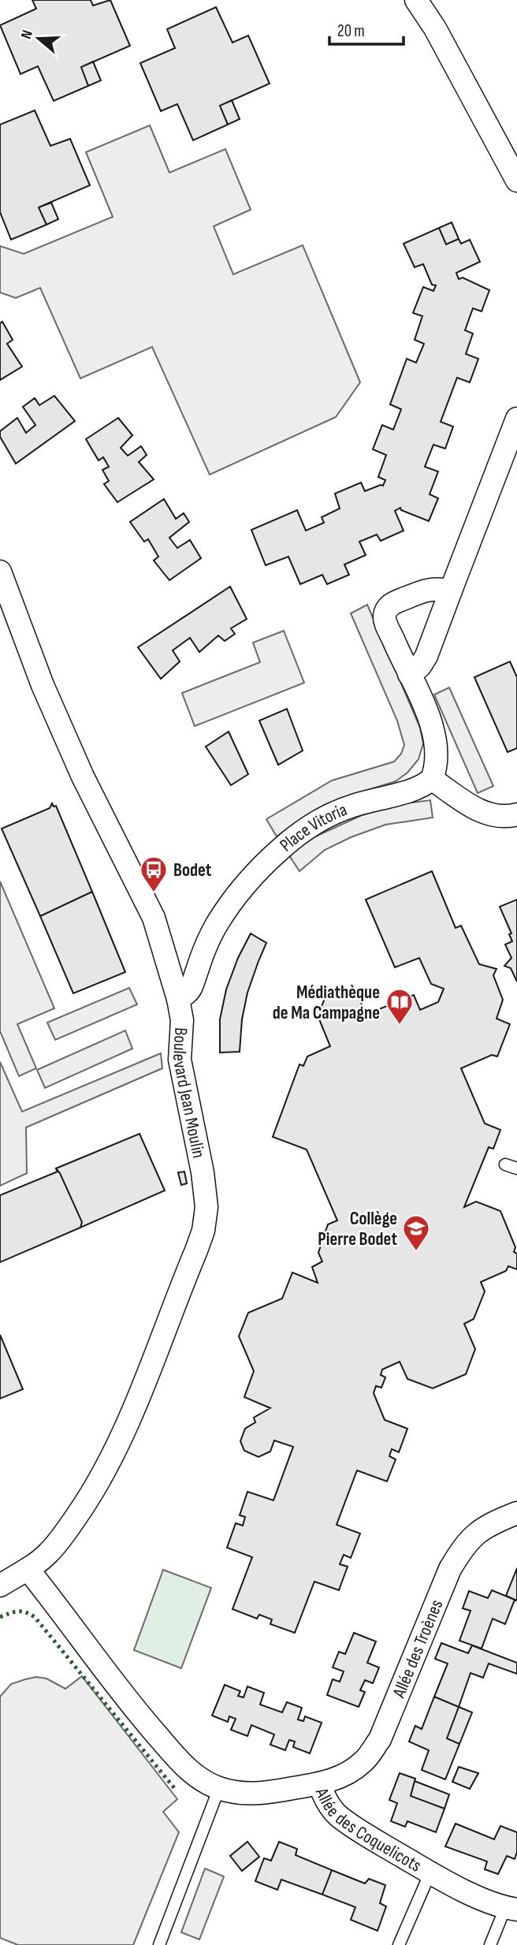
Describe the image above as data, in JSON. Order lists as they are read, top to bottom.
{
  "streets": {
    "street": [
      "Place Vitoria",
      "Boulevard Jean Moulin",
      "Allée des Troènes",
      "Allée des Coquelicots"
    ]
  },
  "crossings": [
    ["Place Vitoria", "Boulevard Jean Moulin"],
    ["Allée des Troènes", "Allée des Coquelicots"]
  ],
  "places": {
    "bus stop": ["Bodet"],
    "library": ["Médiathèque de Ma Campagne"],
    "school or university": ["Collège Pierre Bodet"]
  },
  "scale_bar": "20 m",
  "north": "left"
}
